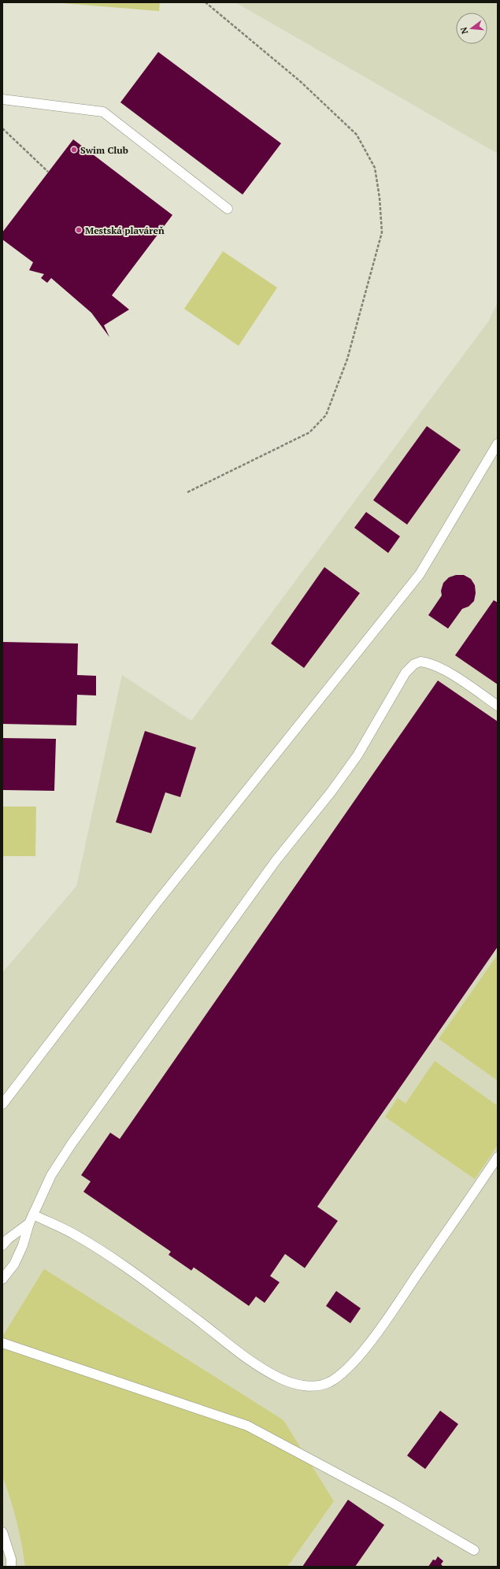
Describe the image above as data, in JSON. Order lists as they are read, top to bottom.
{
  "places": ["Swim Club", "Mestská plaváreň"],
  "north": "left"
}
